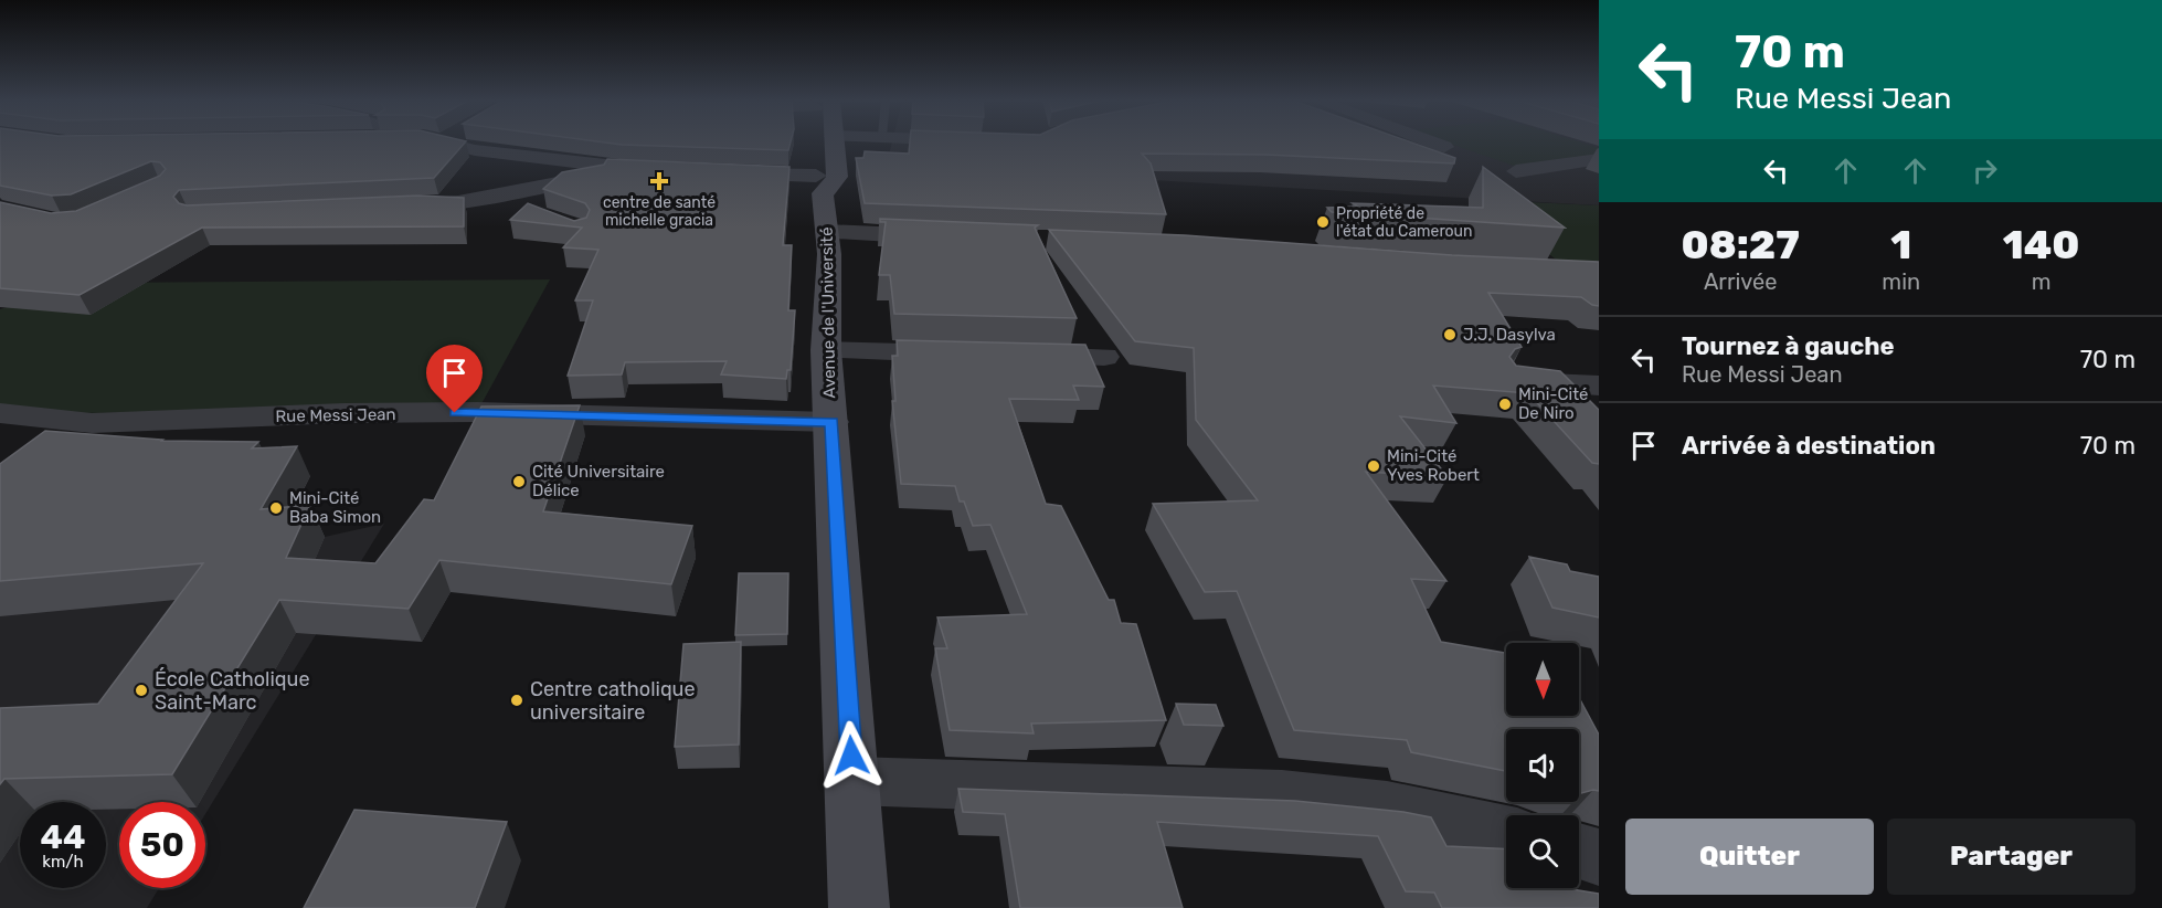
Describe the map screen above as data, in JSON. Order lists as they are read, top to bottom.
{
  "streets": {
    "main road": ["Avenue de l'Université"],
    "street": ["Rue Messi Jean"]
  },
  "crossings": [
    ["Avenue de l'Université", "Rue Messi Jean"]
  ],
  "places": {
    "health": ["centre de santé michelle gracia"],
    "other": [
      "Propriété de l'état du Cameroun",
      "J.J. Dasylva",
      "Mini-Cité De Niro",
      "Mini-Cité Yves Robert",
      "Cité Universitaire Délice",
      "Mini-Cité Baba Simon",
      "École Catholique Saint-Marc",
      "Centre catholique universitaire"
    ]
  },
  "north": "bottom",
  "page": {
    "turn": ["70 m", "Rue Messi Jean"],
    "eta": [
      "08:27",
      "Arrivée",
      "1",
      "min",
      "140",
      "m"
    ],
    "list": [
      {
        "name": "Tournez à gauche",
        "note": "Rue Messi Jean",
        "value": "70 m"
      },
      {
        "name": "Arrivée à destination",
        "value": "70 m"
      }
    ],
    "speed": "44 km/h",
    "limit": "50",
    "buttons": ["Quitter", "Partager"]
  }
}
